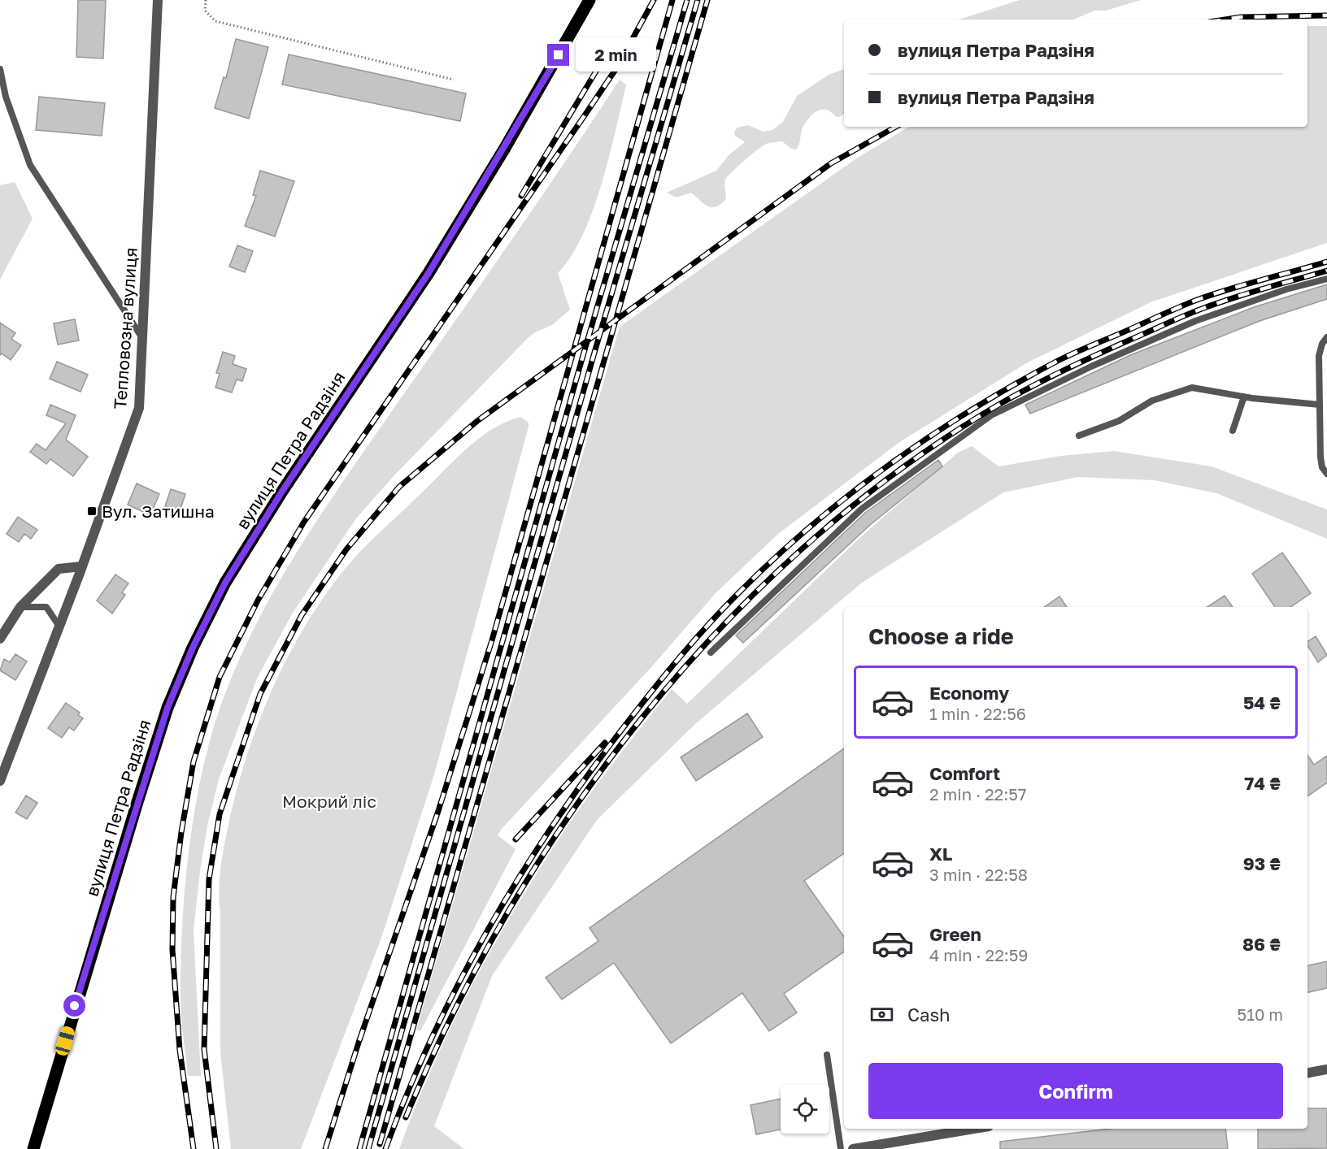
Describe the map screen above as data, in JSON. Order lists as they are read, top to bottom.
{
  "streets": {
    "main road": ["вулиця Петра Радзіня"],
    "street": ["Тепловозна вулиця"]
  },
  "parks": ["Мокрий ліс"],
  "places": {
    "transit": ["Вул. Затишна"]
  },
  "page": {
    "banner": ["вулиця Петра Радзіня", "вулиця Петра Радзіня"],
    "bubble": "2 min",
    "heading": "Choose a ride",
    "list": [
      {
        "name": "Economy",
        "note": "1 min · 22:56",
        "value": "54 ₴"
      },
      {
        "name": "Comfort",
        "note": "2 min · 22:57",
        "value": "74 ₴"
      },
      {
        "name": "XL",
        "note": "3 min · 22:58",
        "value": "93 ₴"
      },
      {
        "name": "Green",
        "note": "4 min · 22:59",
        "value": "86 ₴"
      }
    ],
    "pay": ["Cash", "510 m"],
    "buttons": "Confirm"
  }
}
